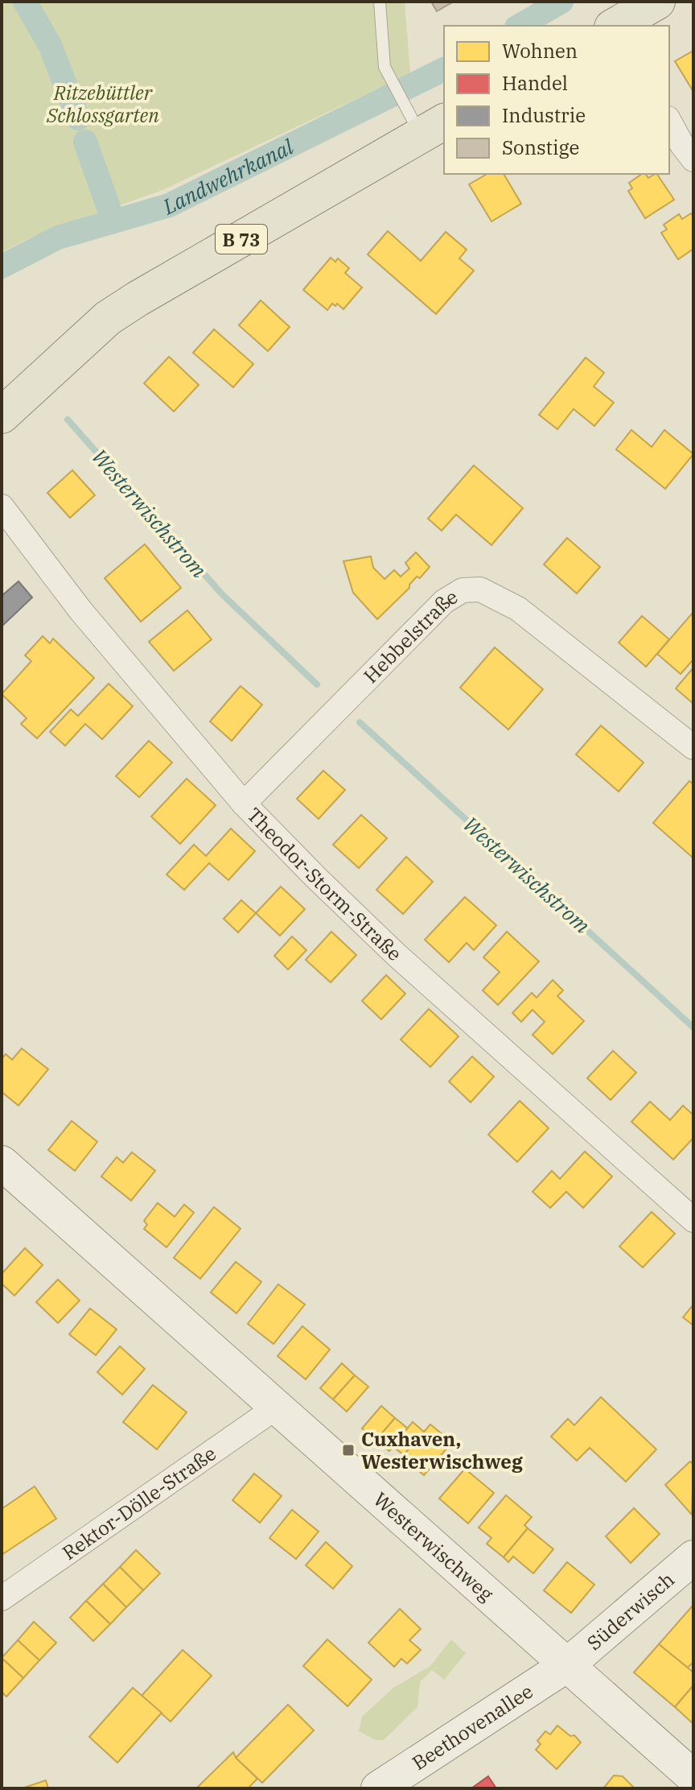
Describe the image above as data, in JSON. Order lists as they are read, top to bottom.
{
  "streets": {
    "main road": ["B 73"],
    "street": [
      "Hebbelstraße",
      "Theodor-Storm-Straße",
      "Rektor-Dölle-Straße",
      "Westerwischweg",
      "Süderwisch",
      "Beethovenallee"
    ]
  },
  "crossings": [
    ["Hebbelstraße", "Theodor-Storm-Straße"],
    ["Rektor-Dölle-Straße", "Westerwischweg"],
    ["Westerwischweg", "Süderwisch"],
    ["Westerwischweg", "Beethovenallee"],
    ["Süderwisch", "Beethovenallee"]
  ],
  "water": ["Landwehrkanal", "Westerwischstrom"],
  "parks": ["Ritzebüttler Schlossgarten"],
  "places": {
    "transit": ["Cuxhaven, Westerwischweg"]
  },
  "legend": [
    "Wohnen",
    "Handel",
    "Industrie",
    "Sonstige"
  ]
}
